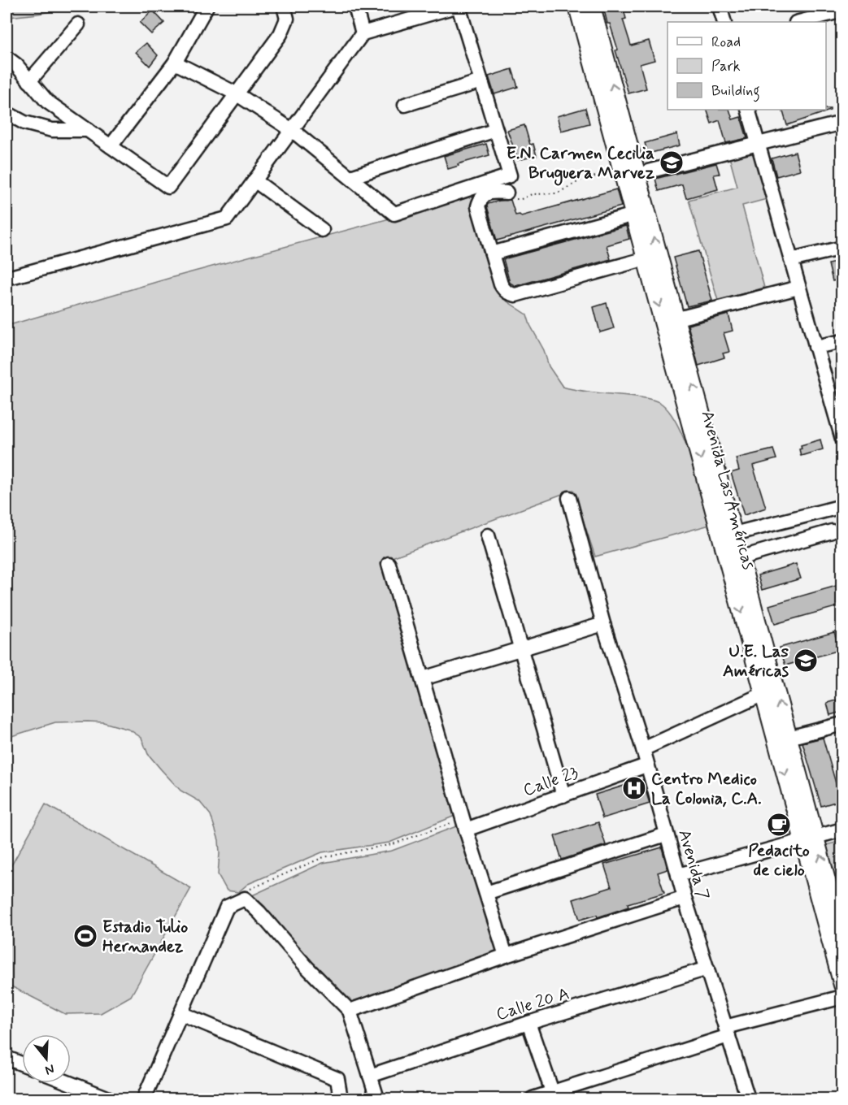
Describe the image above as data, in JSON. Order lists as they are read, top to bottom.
{
  "streets": {
    "main road": ["Avenida Las Américas"],
    "street": ["Calle 23", "Avenida 7", "Calle 20 A"]
  },
  "crossings": [
    ["Calle 23", "Avenida 7"],
    ["Avenida 7", "Calle 20 A"]
  ],
  "places": {
    "school or university": ["E.N. Carmen Cecilia Bruguera Marvez", "U.E. Las Américas"],
    "hospital": ["Centro Medico La Colonia, C.A."],
    "cafe": ["Pedacito de cielo"],
    "sports": ["Estadio Tulio Hernandez"]
  },
  "legend": ["Road", "Park", "Building"],
  "north": "bottom"
}
